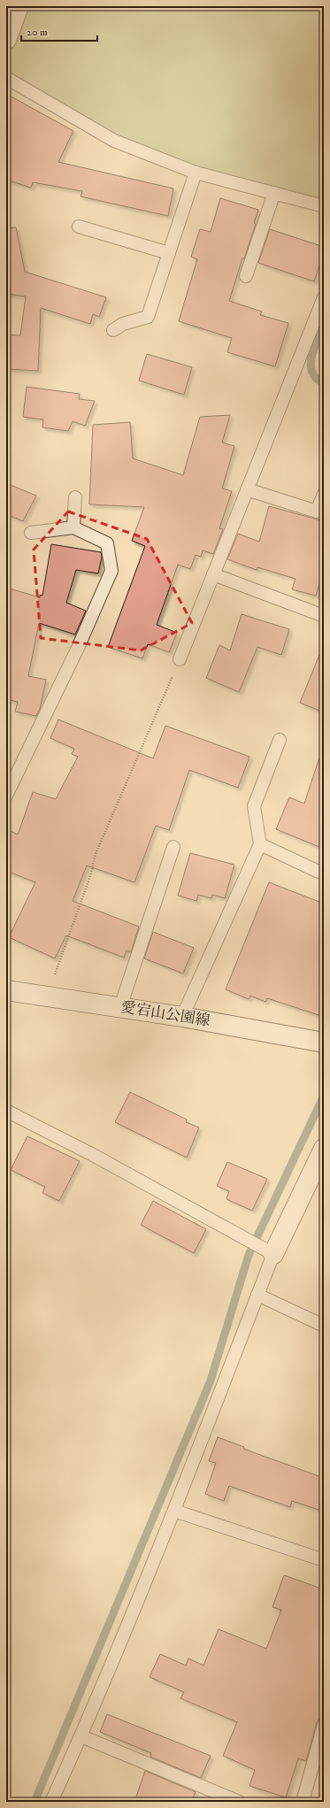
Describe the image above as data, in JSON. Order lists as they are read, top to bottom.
{
  "streets": {
    "main road": ["愛宕山公園線"]
  },
  "scale_bar": "20 m"
}
